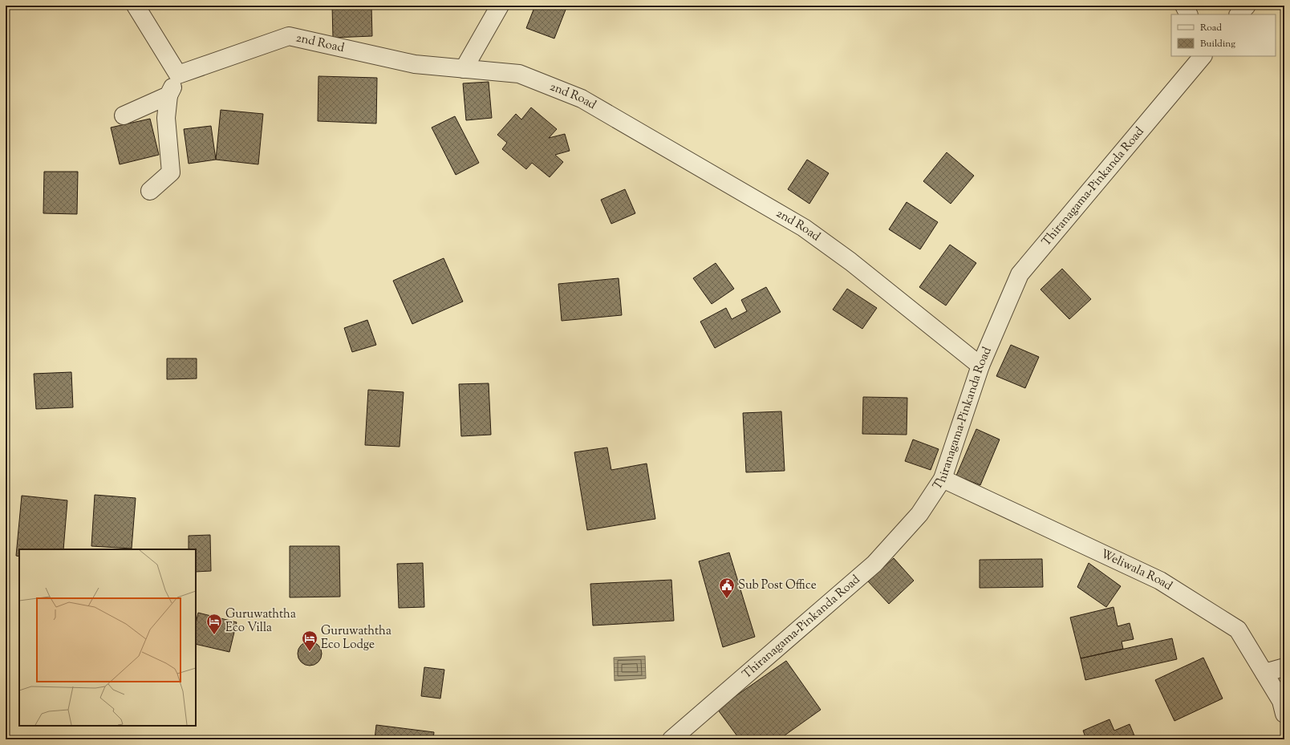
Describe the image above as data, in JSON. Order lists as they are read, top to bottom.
{
  "streets": {
    "street": ["2nd Road", "Thiranagama-Pinkanda Road", "Weliwala Road"]
  },
  "crossings": [
    ["2nd Road", "Thiranagama-Pinkanda Road"],
    ["Thiranagama-Pinkanda Road", "Weliwala Road"]
  ],
  "places": {
    "public building": ["Sub Post Office"],
    "hotel": ["Guruwaththa Eco Villa", "Guruwaththa Eco Lodge"]
  },
  "legend": ["Road", "Building"]
}
